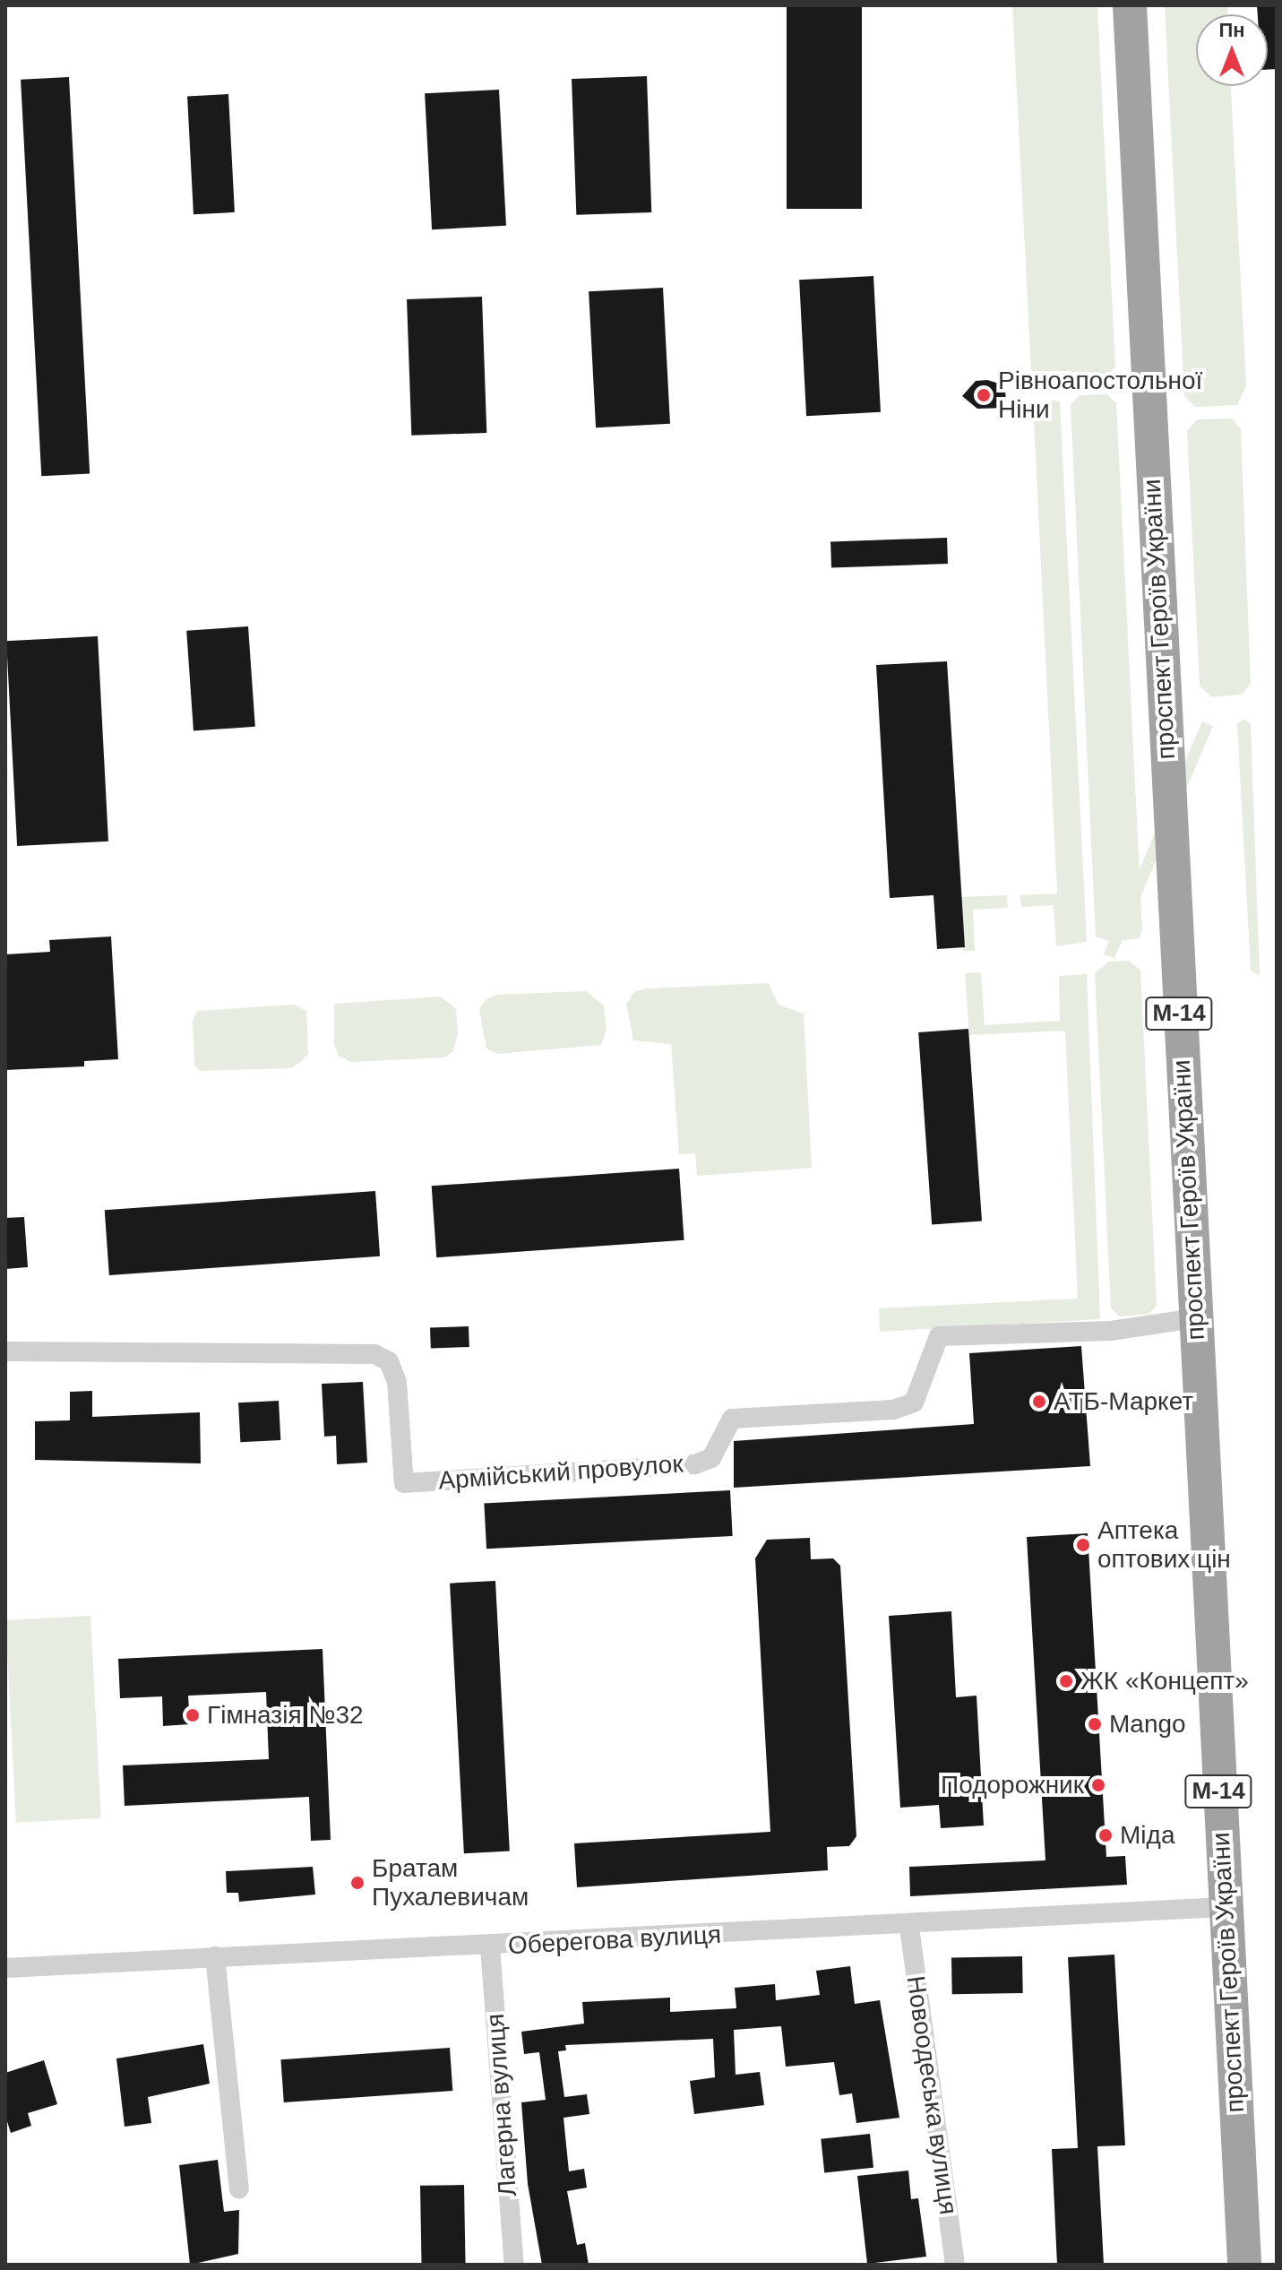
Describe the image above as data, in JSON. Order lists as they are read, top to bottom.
{
  "streets": {
    "highway": ["проспект Героїв України", "М-14"],
    "street": [
      "Армійський провулок",
      "Оберегова вулиця",
      "Новоодеська вулиця",
      "Лагерна вулиця"
    ]
  },
  "crossings": [
    ["проспект Героїв України", "Армійський провулок"],
    ["проспект Героїв України", "Оберегова вулиця"],
    ["Оберегова вулиця", "Новоодеська вулиця"],
    ["Оберегова вулиця", "Лагерна вулиця"]
  ],
  "places": [
    "Рівноапостольної Ніни",
    "АТБ-Маркет",
    "Аптека оптових цін",
    "ЖК «Концепт»",
    "Гімназія №32",
    "Mango",
    "Подорожник",
    "Міда",
    "Братам Пухалевичам"
  ],
  "north": "top"
}
